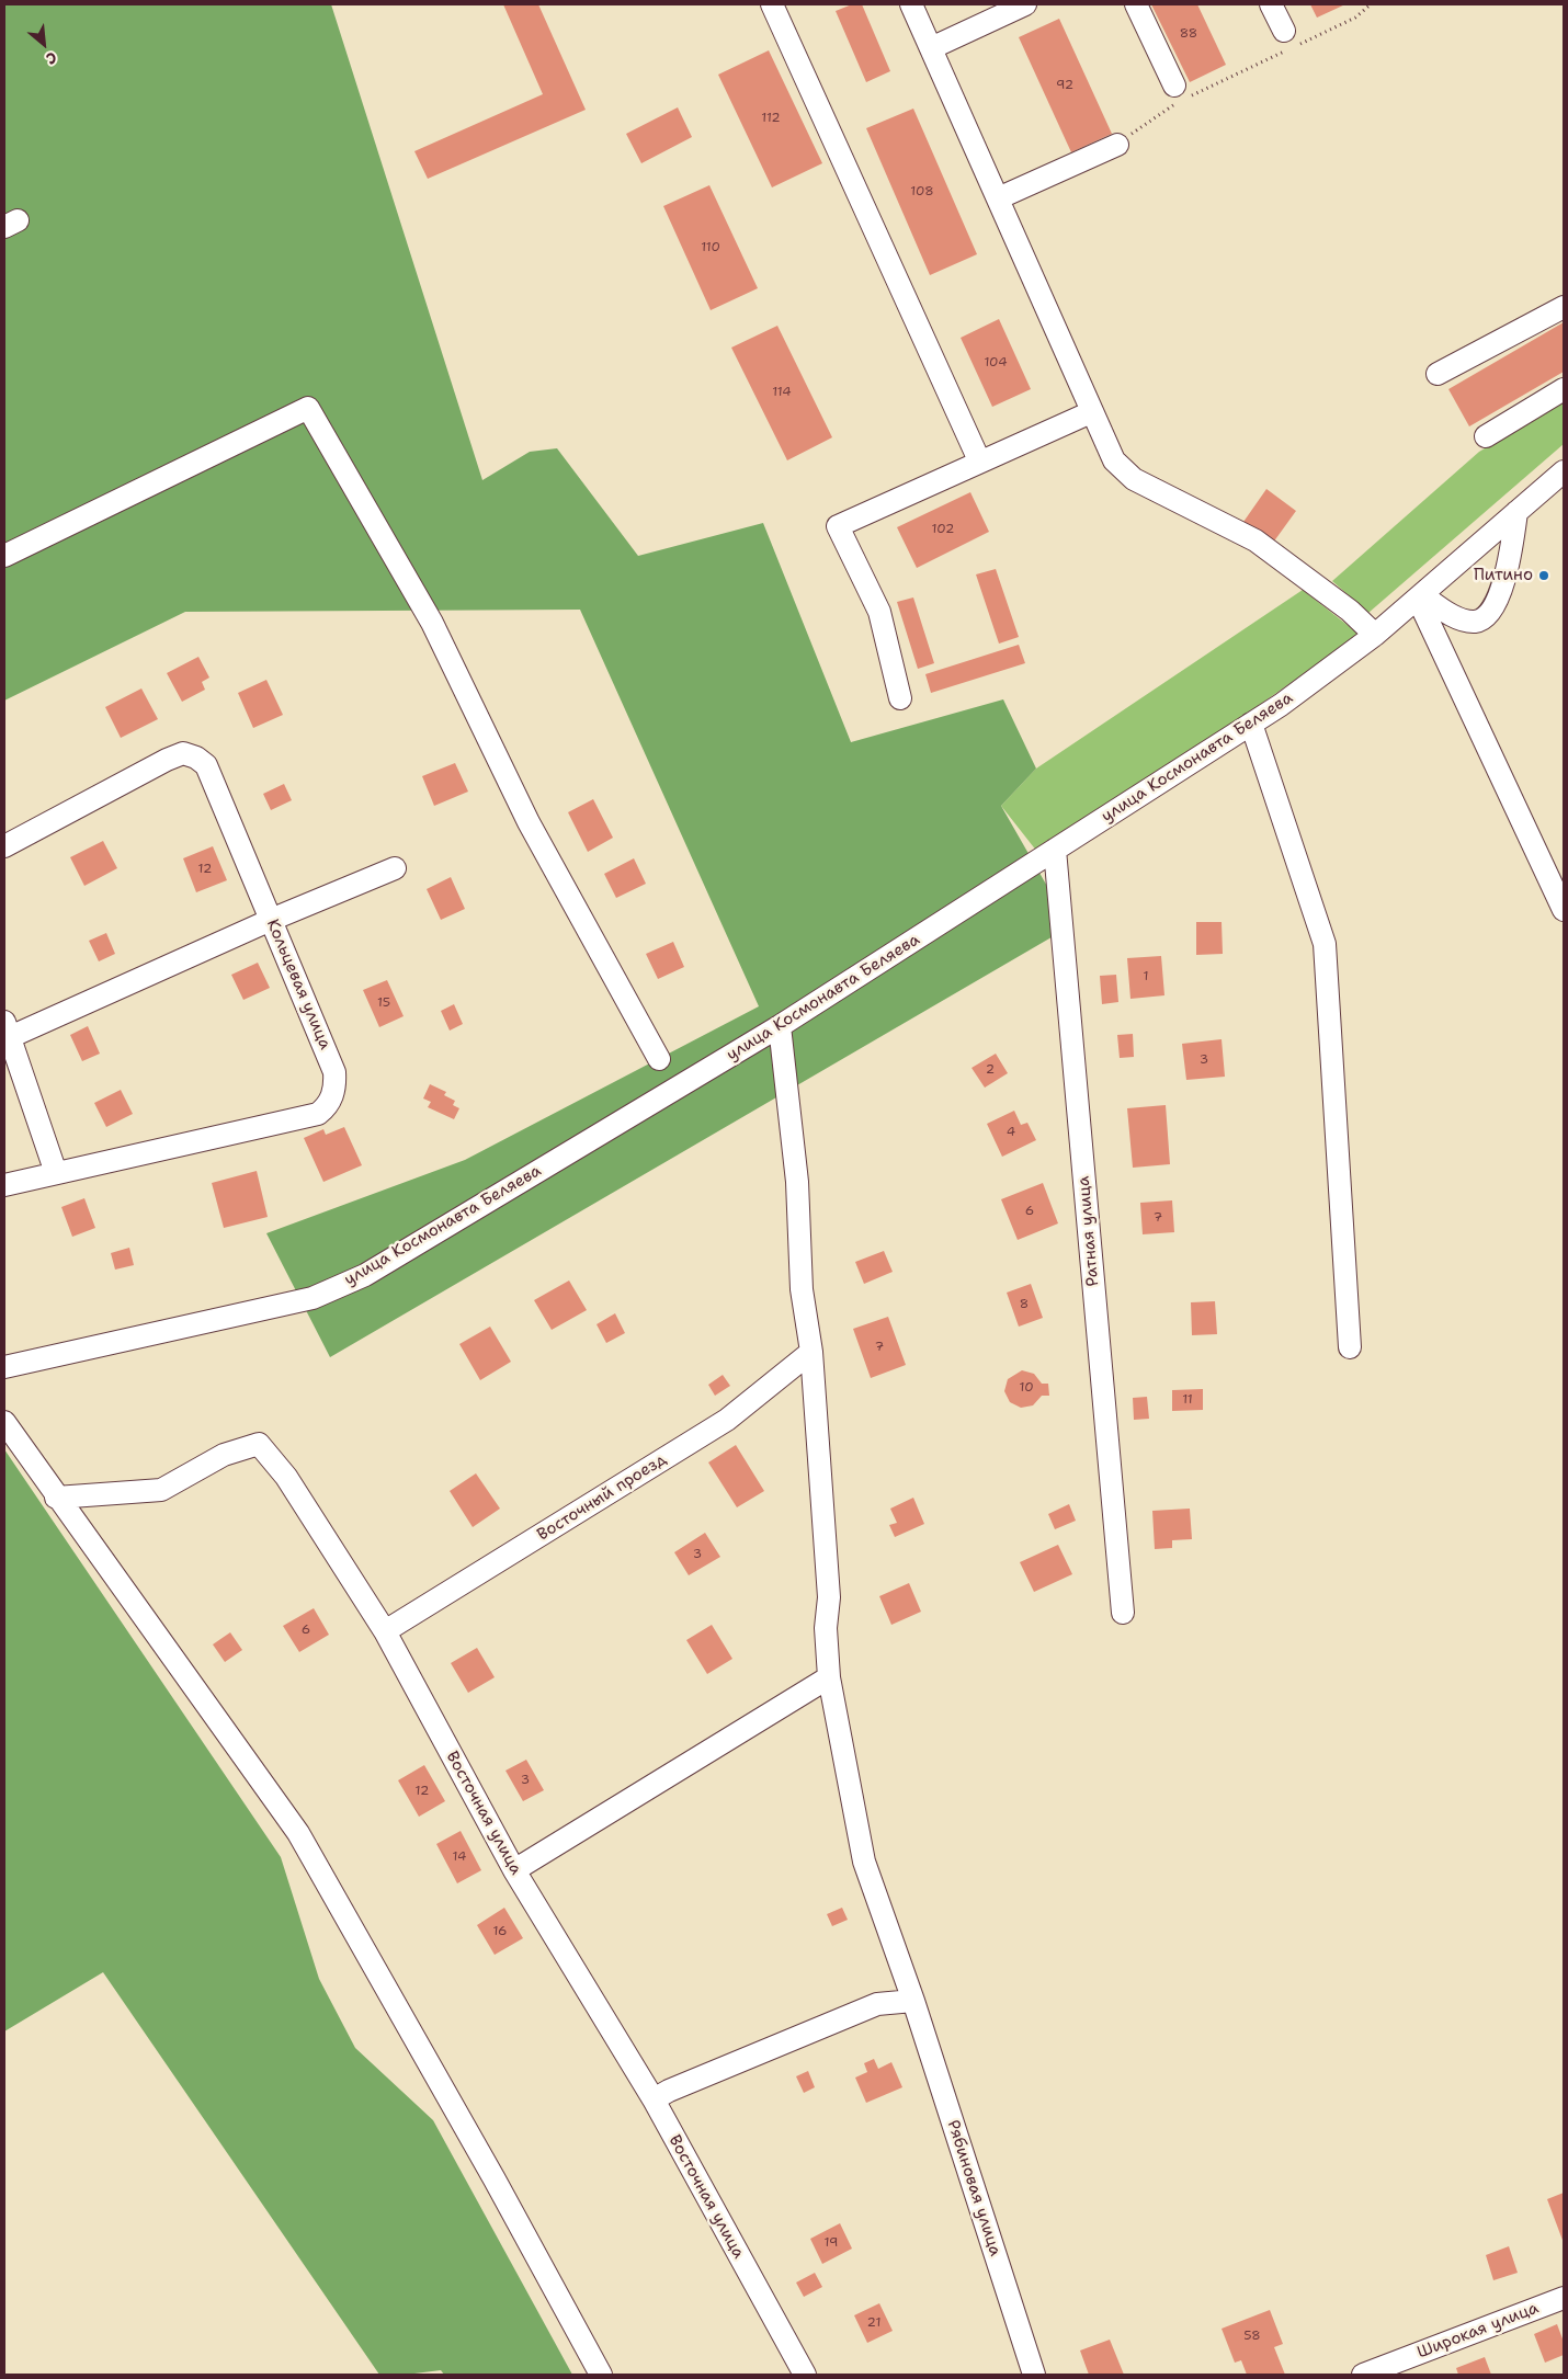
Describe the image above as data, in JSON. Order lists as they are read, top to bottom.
{
  "streets": {
    "street": [
      "улица Космонавта Беляева",
      "Кольцевая улица",
      "Ратная улица",
      "Восточный проезд",
      "Восточная улица",
      "Рябиновая улица",
      "Широкая улица"
    ]
  },
  "crossings": [
    ["улица Космонавта Беляева", "Ратная улица"],
    ["улица Космонавта Беляева", "Рябиновая улица"],
    ["Восточный проезд", "Восточная улица"],
    ["Восточный проезд", "Рябиновая улица"]
  ],
  "places": ["Питино"],
  "house_numbers": [
    "88",
    "92",
    "112",
    "108",
    "110",
    "104",
    "114",
    "102",
    "12",
    "1",
    "15",
    "3",
    "2",
    "4",
    "6",
    "7",
    "8",
    "7",
    "10",
    "11",
    "3",
    "6",
    "3",
    "12",
    "14",
    "16",
    "19",
    "21",
    "58"
  ],
  "north": "bottom right"
}
